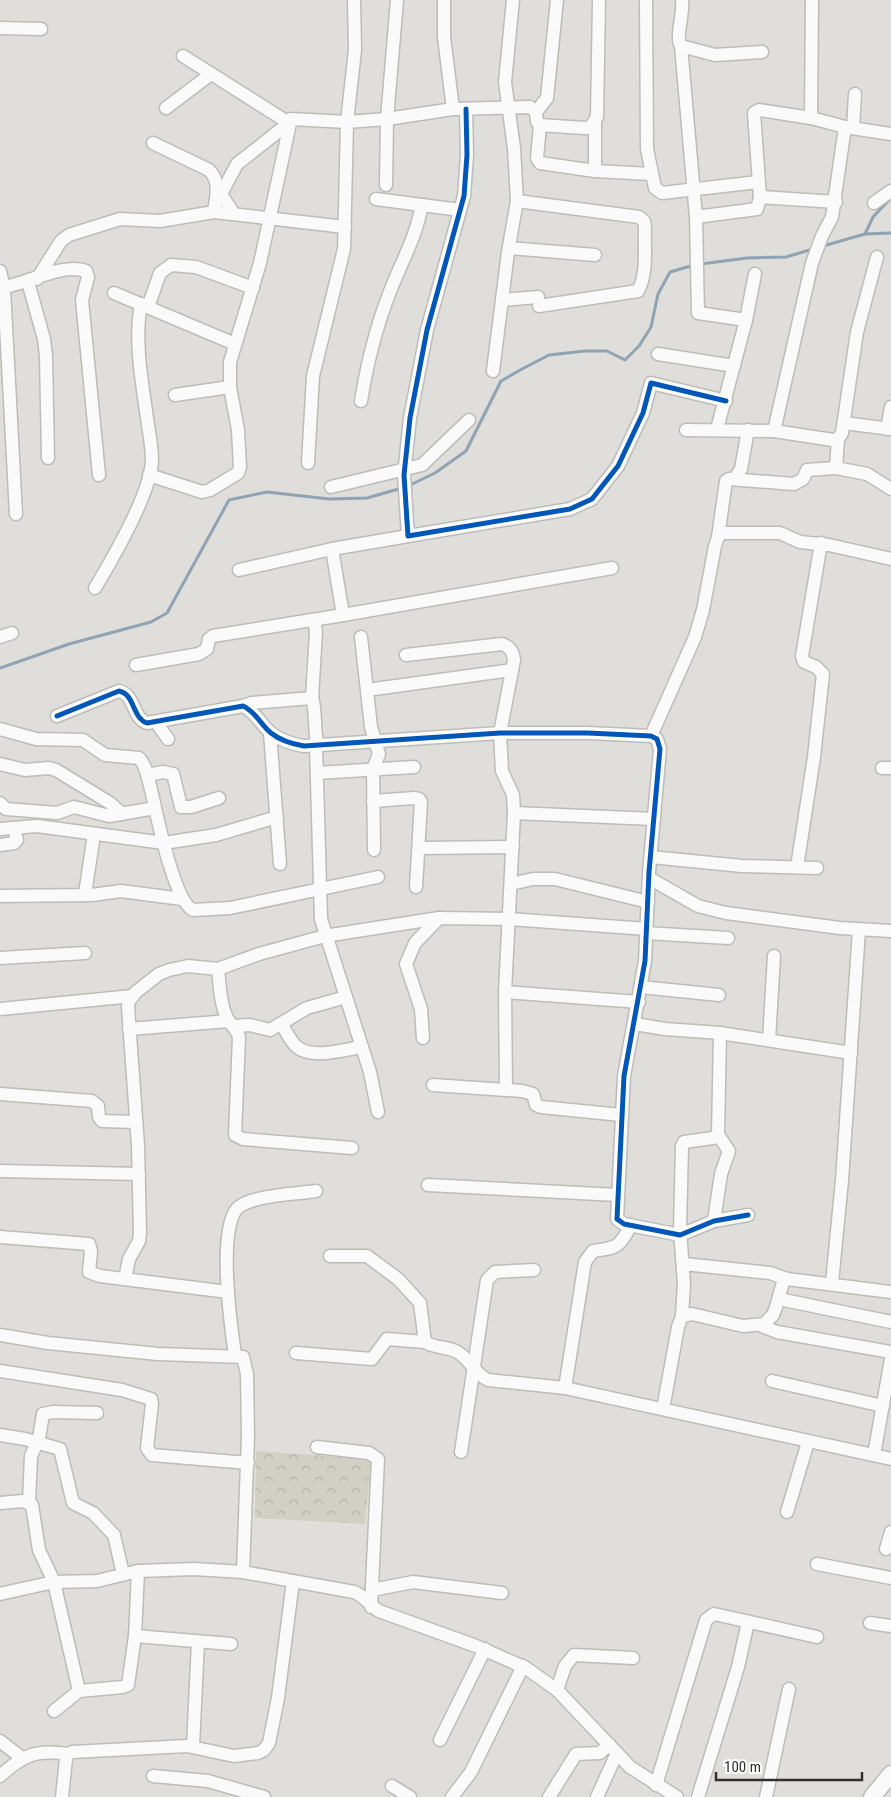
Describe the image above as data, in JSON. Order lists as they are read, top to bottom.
{
  "scale_bar": "100 m"
}
